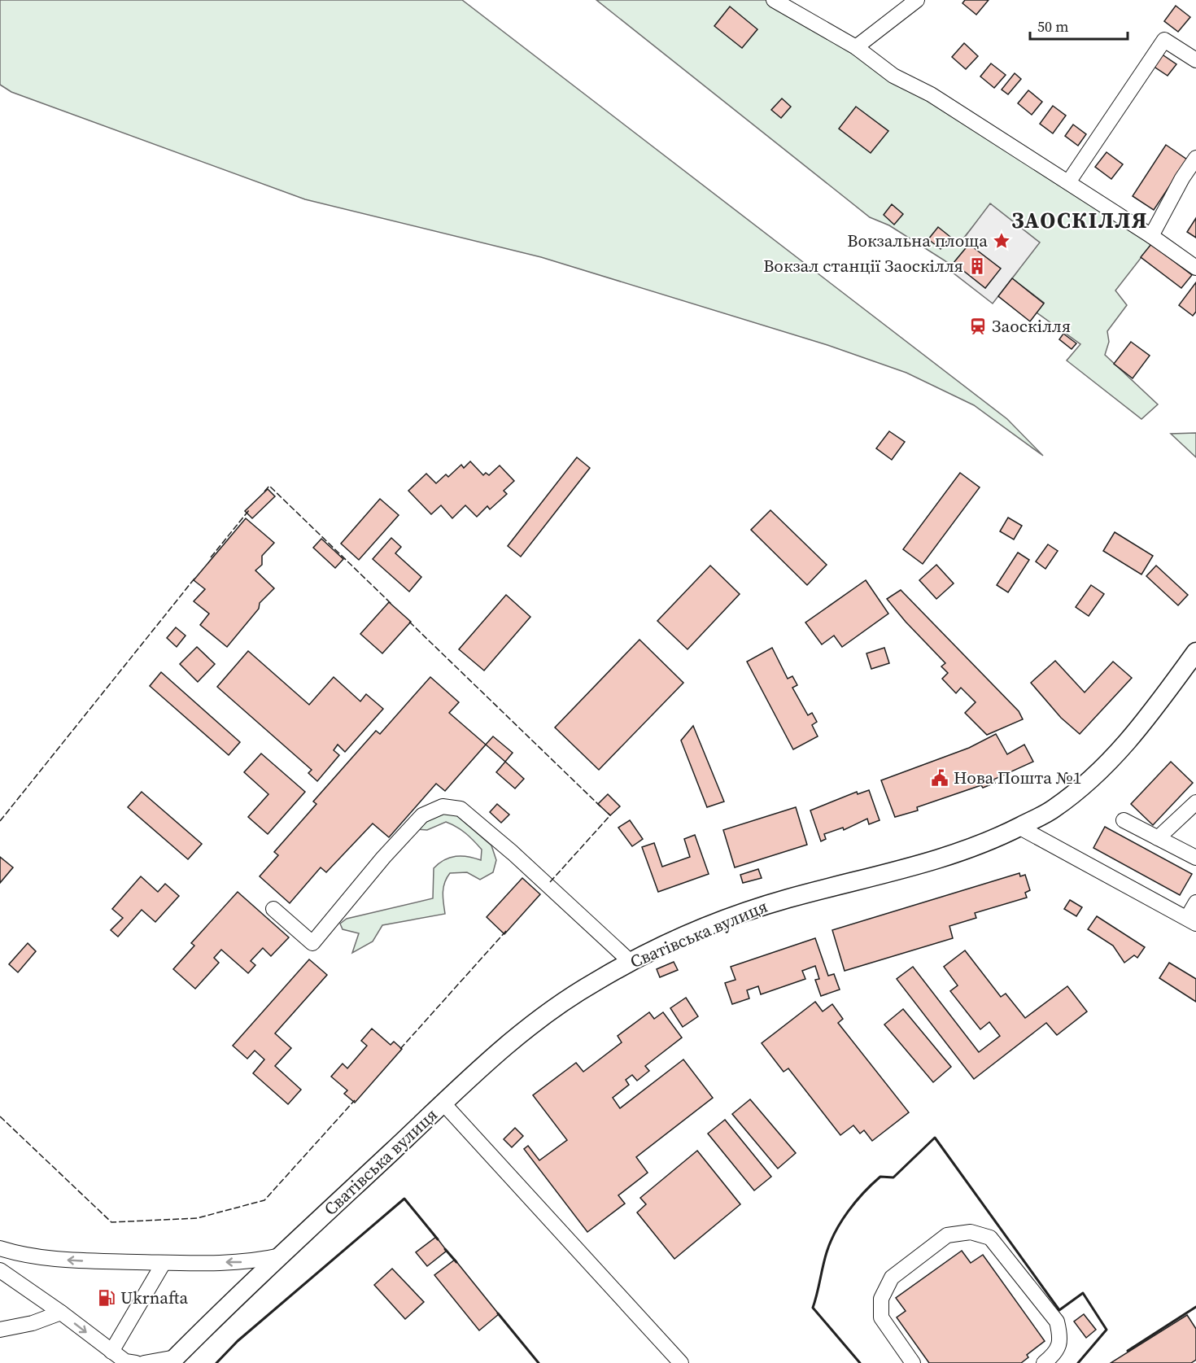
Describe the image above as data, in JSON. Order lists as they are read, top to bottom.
{
  "streets": {
    "main road": ["Сватівська вулиця"]
  },
  "districts": ["ЗАОСКIЛЛЯ"],
  "places": {
    "place": ["Вокзальна площа"],
    "building": ["Вокзал станції Заоскілля"],
    "station": ["Заоскiлля"],
    "public building": ["Нова Пошта №1"],
    "fuel station": ["Ukrnafta"]
  },
  "scale_bar": "50 m"
}
